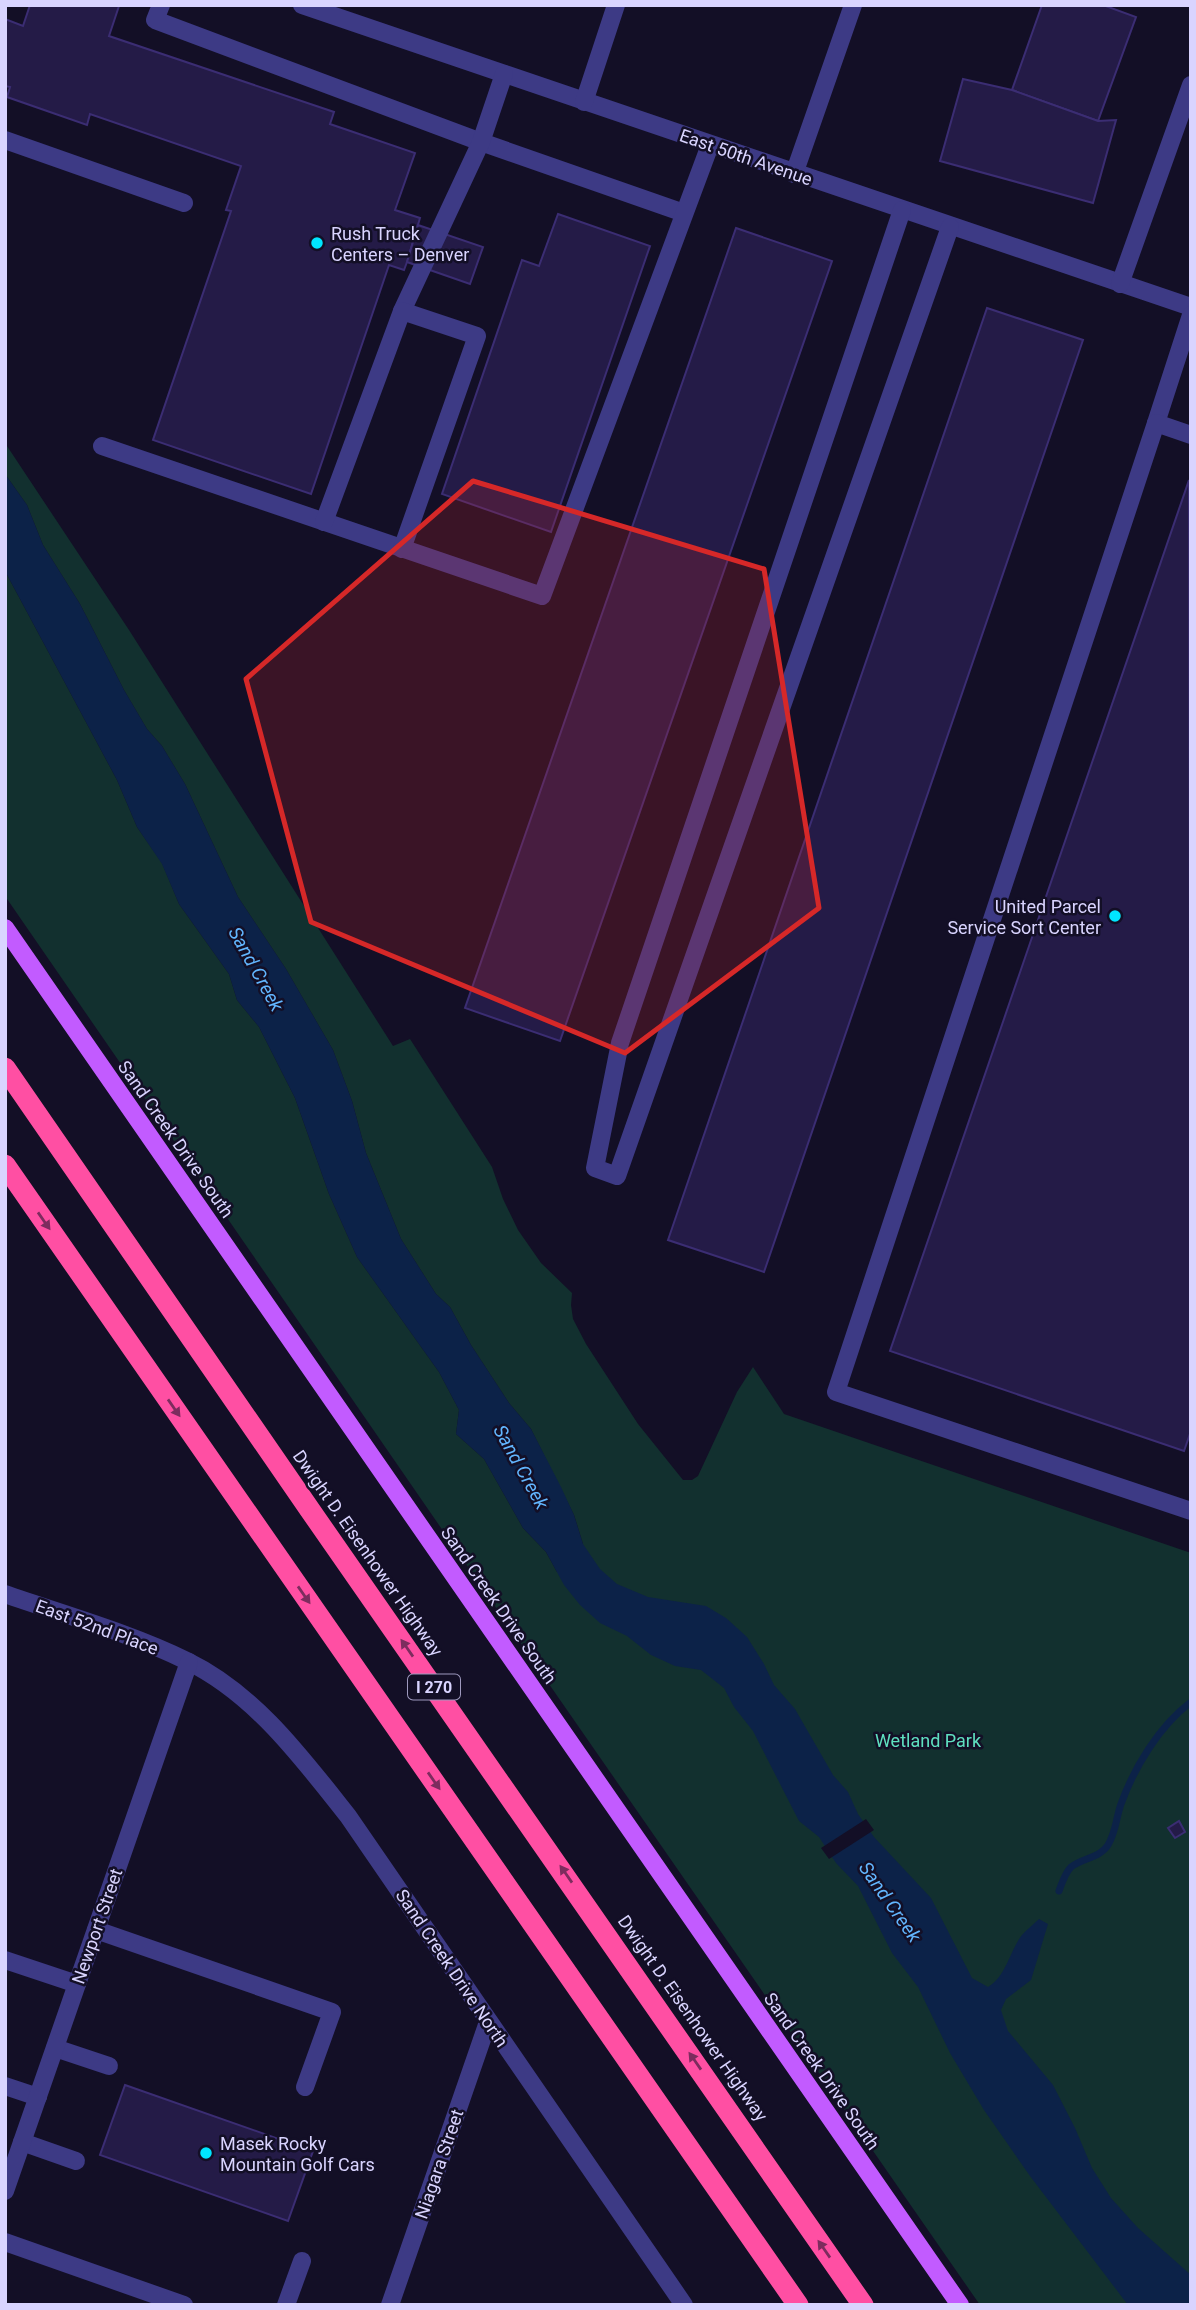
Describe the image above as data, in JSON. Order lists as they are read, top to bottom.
{
  "streets": {
    "highway": ["Dwight D. Eisenhower Highway", "I 270"],
    "main road": ["Sand Creek Drive South"],
    "street": [
      "East 50th Avenue",
      "East 52nd Place",
      "Newport Street",
      "Sand Creek Drive North",
      "Niagara Street"
    ]
  },
  "crossings": [
    ["East 52nd Place", "Newport Street"],
    ["East 52nd Place", "Sand Creek Drive North"],
    ["Newport Street", "Sand Creek Drive North"],
    ["Sand Creek Drive North", "Niagara Street"]
  ],
  "water": ["Sand Creek"],
  "parks": ["Wetland Park"],
  "places": ["Rush Truck Centers – Denver", "United Parcel Service Sort Center", "Masek Rocky Mountain Golf Cars"]
}
